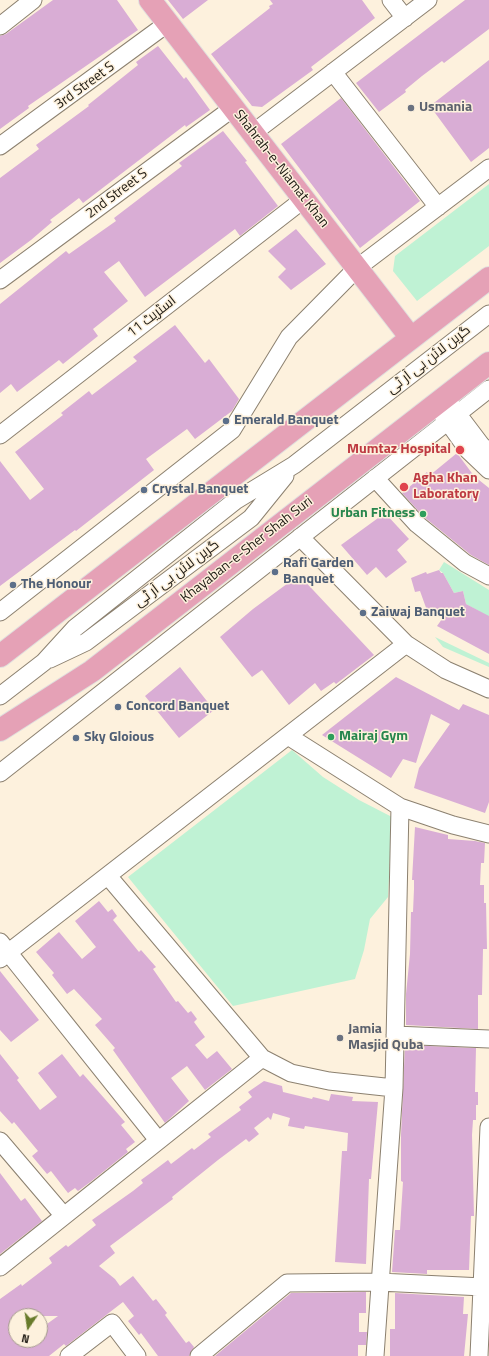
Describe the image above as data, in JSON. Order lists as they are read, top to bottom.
{
  "streets": {
    "main road": ["Shahrah-e-Niamat Khan", "Khayaban-e-Sher Shah Suri"],
    "street": [
      "3rd Street S",
      "2nd Street S",
      "اسٹریٹ 11",
      "گرین لائن بی آر ٹی"
    ]
  },
  "crossings": [
    ["3rd Street S", "Shahrah-e-Niamat Khan"],
    ["Shahrah-e-Niamat Khan", "2nd Street S"],
    ["Shahrah-e-Niamat Khan", "اسٹریٹ 11"]
  ],
  "places": [
    "Usmania",
    "Emerald Banquet",
    "Mumtaz Hospital",
    "Agha Khan Laboratory",
    "Crystal Banquet",
    "Urban Fitness",
    "Rafi Garden Banquet",
    "The Honour",
    "Zaiwaj Banquet",
    "Concord Banquet",
    "Mairaj Gym",
    "Sky Gloious",
    "Jamia Masjid Quba"
  ],
  "north": "bottom"
}
